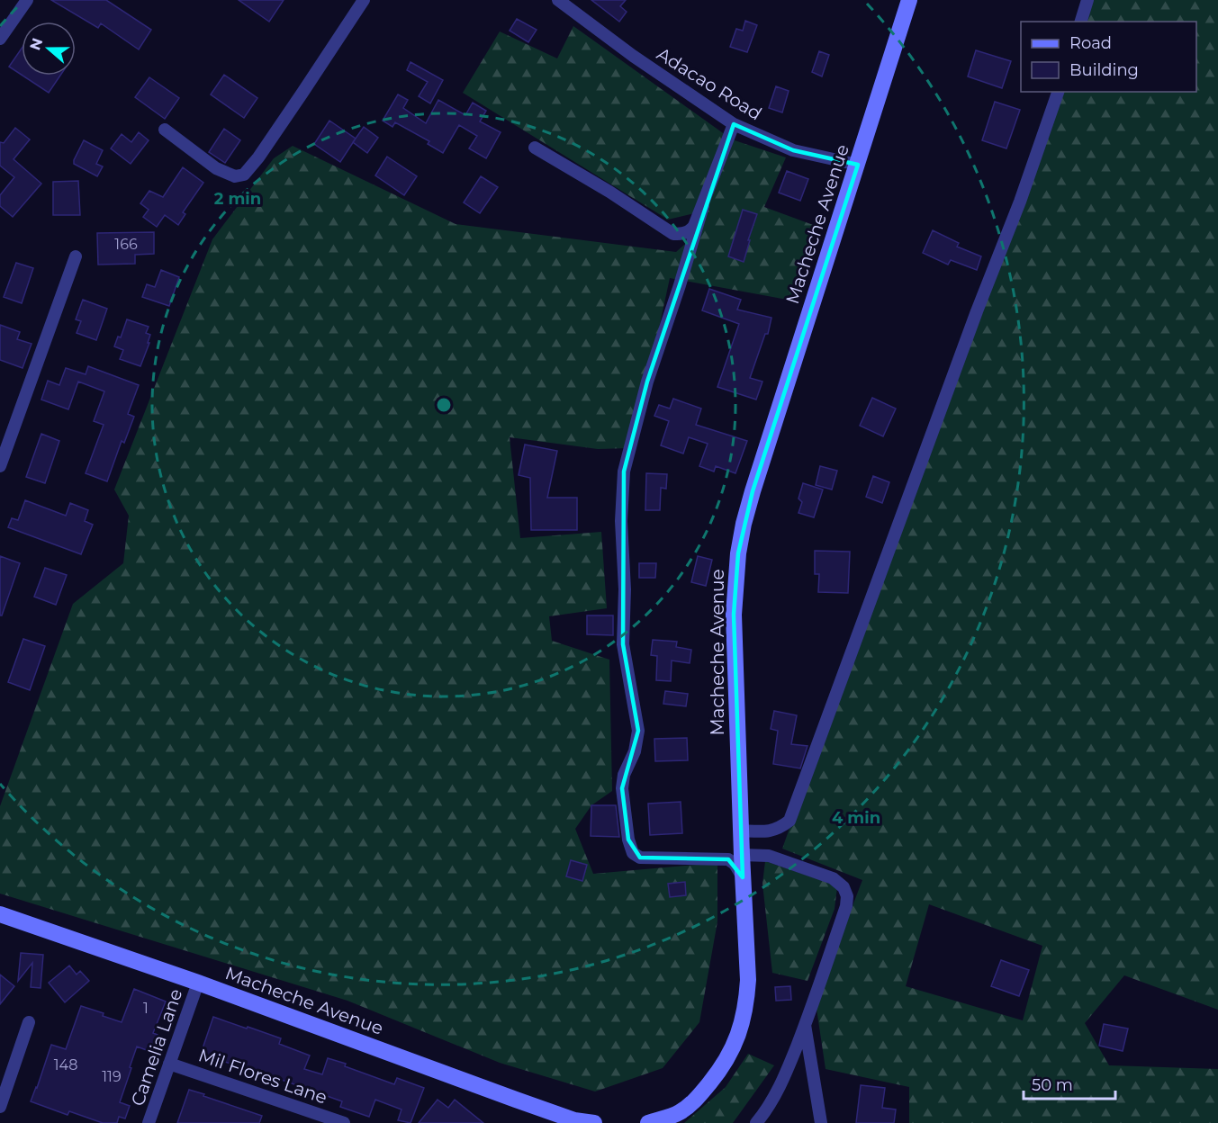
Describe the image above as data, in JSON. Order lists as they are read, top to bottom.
{
  "streets": {
    "main road": ["Macheche Avenue"],
    "street": ["Adacao Road", "Camelia Lane", "Mil Flores Lane"]
  },
  "crossings": [
    ["Adacao Road", "Macheche Avenue"],
    ["Macheche Avenue", "Camelia Lane"],
    ["Camelia Lane", "Mil Flores Lane"]
  ],
  "house_numbers": [
    "166",
    "1",
    "148",
    "119"
  ],
  "legend": ["Road", "Building"],
  "scale_bar": "50 m",
  "north": "left",
  "rings": ["2 min", "4 min"]
}
